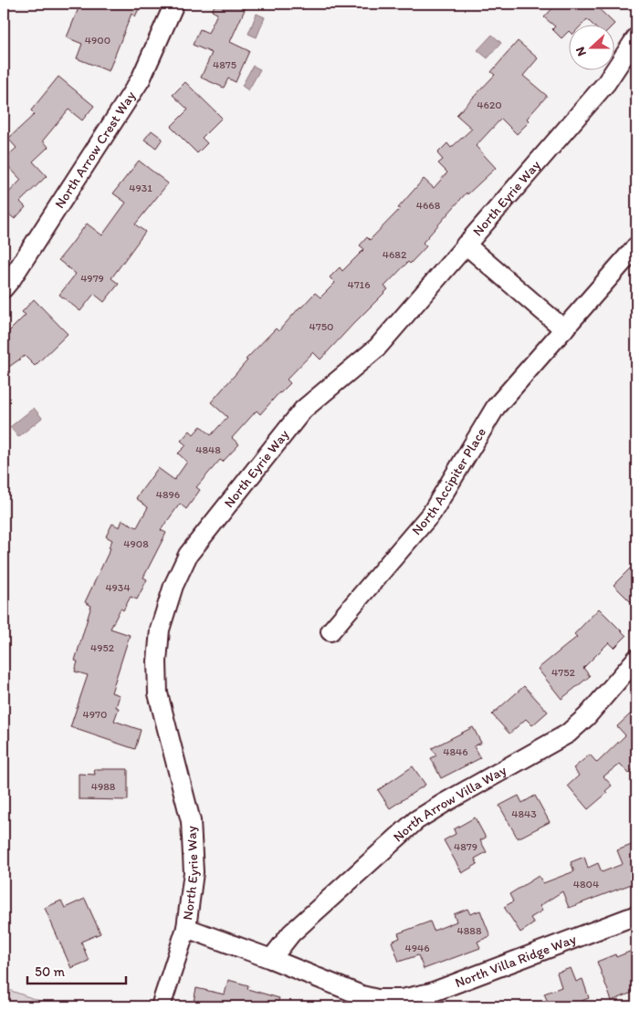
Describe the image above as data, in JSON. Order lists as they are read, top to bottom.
{
  "streets": {
    "street": [
      "North Arrow Crest Way",
      "North Eyrie Way",
      "North Accipiter Place",
      "North Arrow Villa Way",
      "North Villa Ridge Way"
    ]
  },
  "crossings": [
    ["North Eyrie Way", "North Villa Ridge Way"],
    ["North Arrow Villa Way", "North Villa Ridge Way"]
  ],
  "house_numbers": [
    "4900",
    "4875",
    "4620",
    "4931",
    "4668",
    "4682",
    "4979",
    "4716",
    "4750",
    "4848",
    "4896",
    "4908",
    "4934",
    "4952",
    "4752",
    "4970",
    "4846",
    "4988",
    "4843",
    "4879",
    "4804",
    "4888",
    "4946"
  ],
  "scale_bar": "50 m",
  "north": "left"
}
